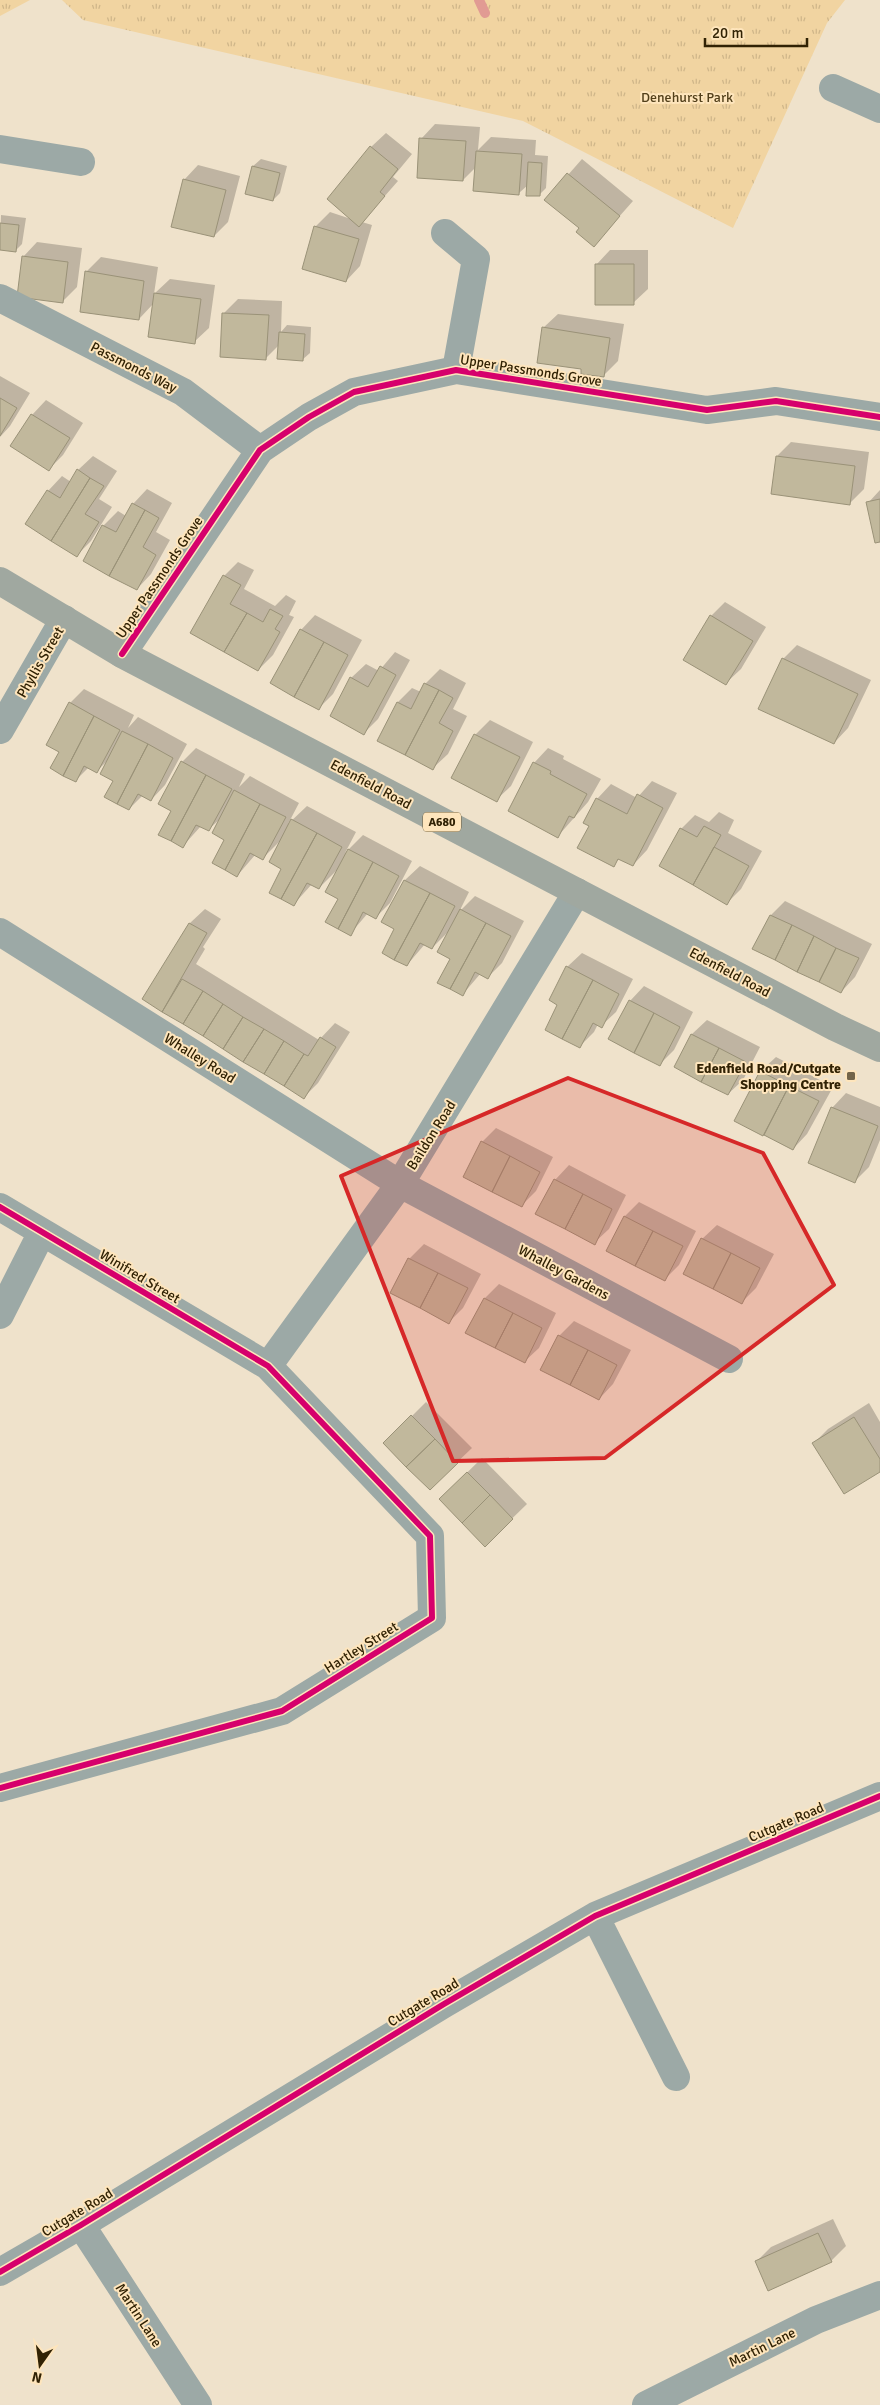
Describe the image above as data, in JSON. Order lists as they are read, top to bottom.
{
  "streets": {
    "main road": ["Edenfield Road", "A680"],
    "street": [
      "Passmonds Way",
      "Upper Passmonds Grove",
      "Phyllis Street",
      "Whalley Road",
      "Baildon Road",
      "Whalley Gardens",
      "Winifred Street",
      "Hartley Street",
      "Cutgate Road",
      "Martin Lane"
    ]
  },
  "crossings": [
    ["Passmonds Way", "Upper Passmonds Grove"],
    ["Upper Passmonds Grove", "Edenfield Road"],
    ["Phyllis Street", "Edenfield Road"],
    ["Edenfield Road", "Baildon Road"],
    ["Whalley Road", "Baildon Road"],
    ["Whalley Road", "Whalley Gardens"],
    ["Baildon Road", "Whalley Gardens"],
    ["Baildon Road", "Winifred Street"],
    ["Baildon Road", "Hartley Street"],
    ["Winifred Street", "Hartley Street"],
    ["Cutgate Road", "Martin Lane"]
  ],
  "parks": ["Denehurst Park"],
  "places": {
    "transit": ["Edenfield Road/Cutgate Shopping Centre"]
  },
  "scale_bar": "20 m",
  "north": "bottom"
}
